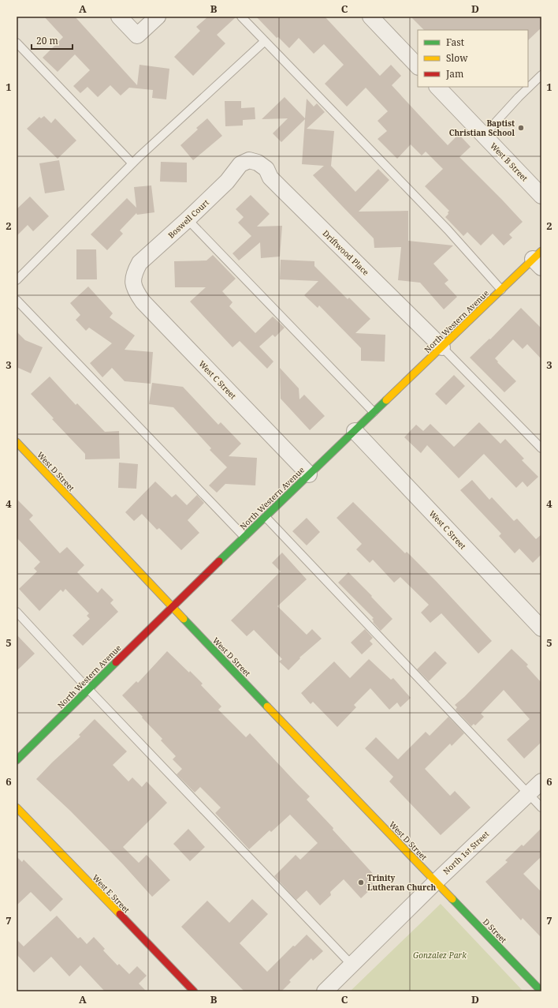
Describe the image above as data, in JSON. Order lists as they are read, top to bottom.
{
  "streets": {
    "street": [
      "West B Street",
      "Boswell Court",
      "Driftwood Place",
      "North Western Avenue",
      "West C Street",
      "West D Street",
      "North 1st Street",
      "West E Street",
      "D Street"
    ]
  },
  "crossings": [
    ["Boswell Court", "Driftwood Place"],
    ["Boswell Court", "West C Street"],
    ["Driftwood Place", "North Western Avenue"],
    ["North Western Avenue", "West C Street"],
    ["North Western Avenue", "West D Street"],
    ["West D Street", "North 1st Street"],
    ["West D Street", "D Street"],
    ["North 1st Street", "D Street"]
  ],
  "parks": ["Gonzalez Park"],
  "places": ["Baptist Christian School", "Trinity Lutheran Church"],
  "legend": ["Fast", "Slow", "Jam"],
  "scale_bar": "20 m",
  "grid": {
    "columns": [
      "A",
      "B",
      "C",
      "D"
    ],
    "rows": [
      "1",
      "2",
      "3",
      "4",
      "5",
      "6",
      "7"
    ]
  }
}
